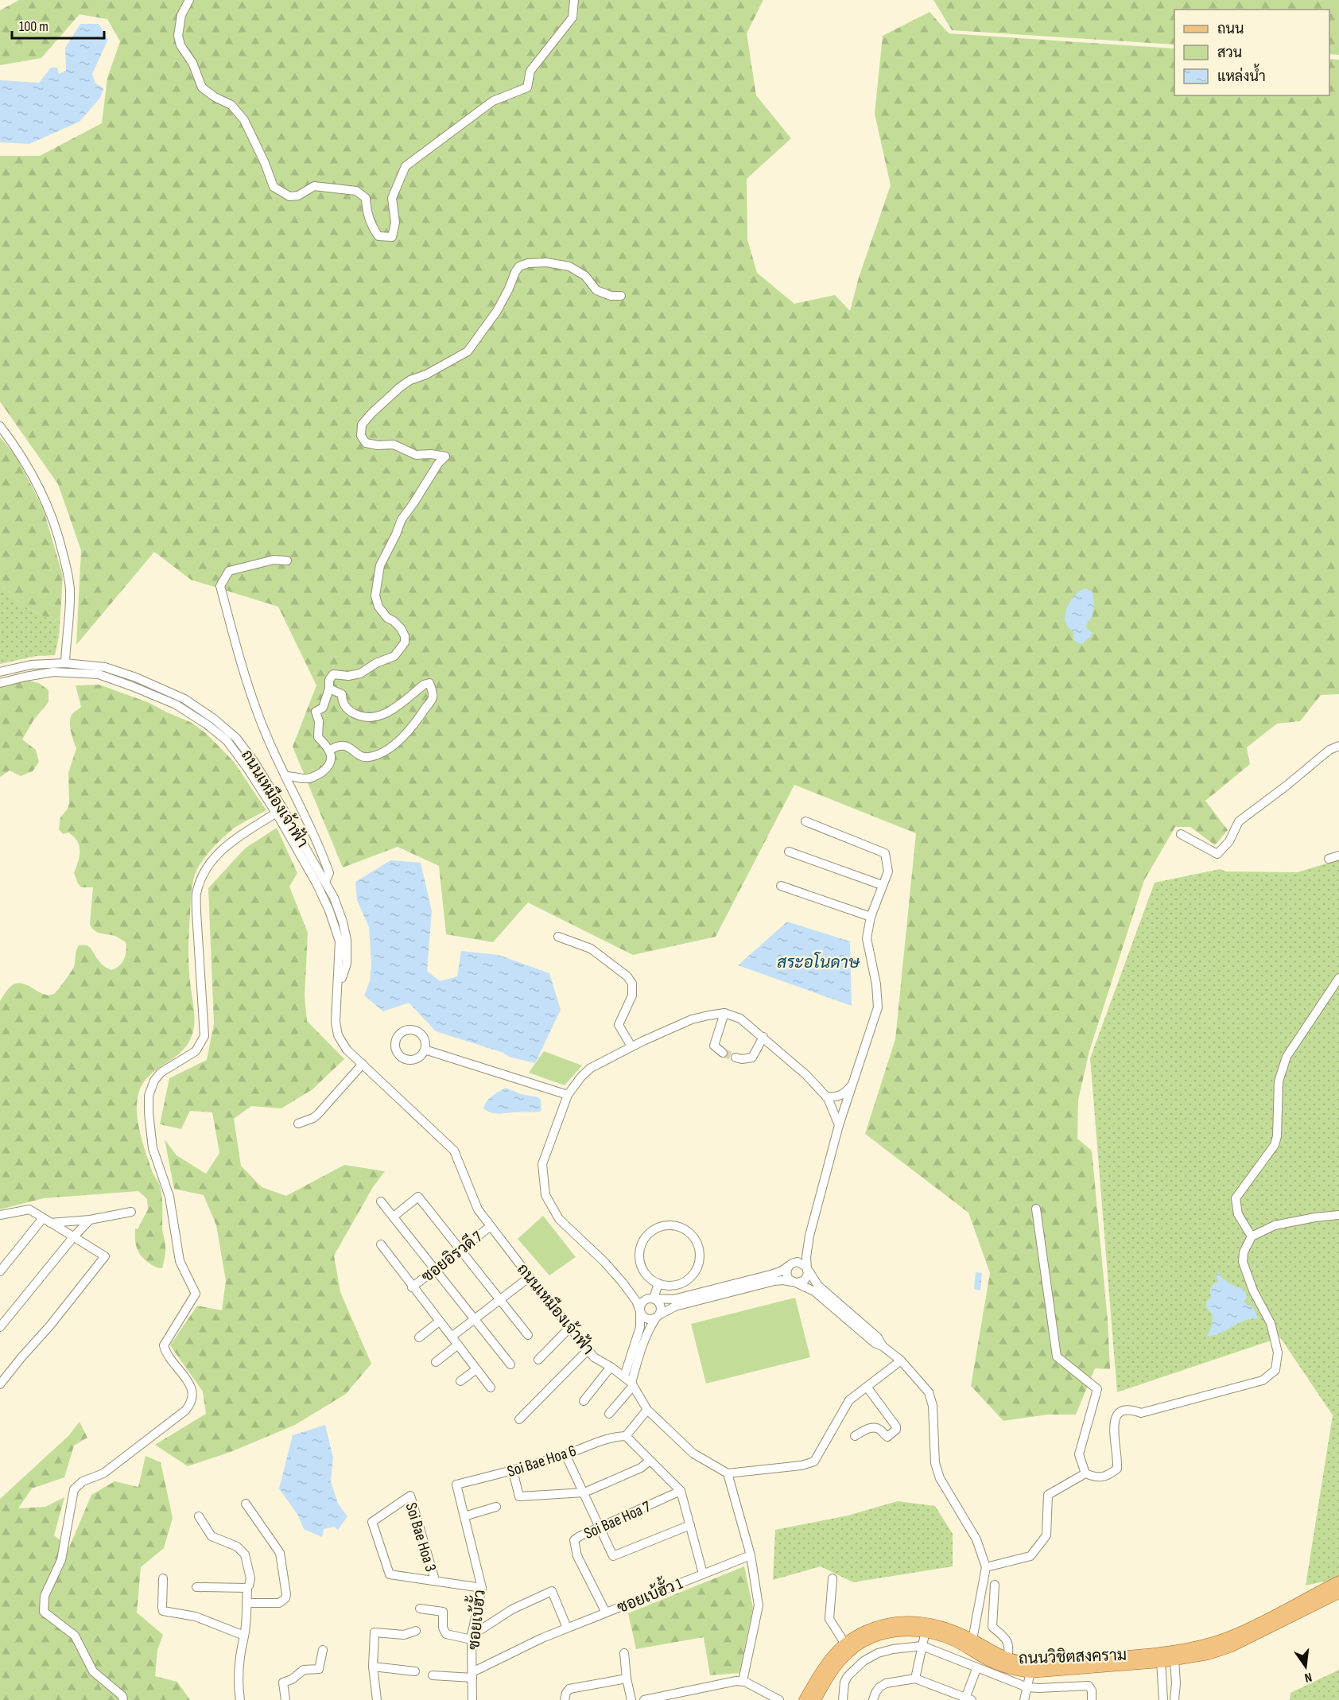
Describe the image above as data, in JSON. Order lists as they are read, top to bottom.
{
  "streets": {
    "main road": ["ถนนวิชิตสงคราม"],
    "street": [
      "ถนนเหมืองเจ้าฟ้า",
      "ซอยอิรวดี 7",
      "Soi Bae Hoa 6",
      "Soi Bae Hoa 7",
      "Soi Bae Hoa 3",
      "ซอยเบ้ฮั้ว 1",
      "ซอยเบ้ฮั้ว"
    ]
  },
  "crossings": [
    ["ถนนเหมืองเจ้าฟ้า", "ซอยอิรวดี 7"],
    ["Soi Bae Hoa 6", "ซอยเบ้ฮั้ว"],
    ["Soi Bae Hoa 7", "ซอยเบ้ฮั้ว 1"],
    ["Soi Bae Hoa 3", "ซอยเบ้ฮั้ว"],
    ["ซอยเบ้ฮั้ว 1", "ซอยเบ้ฮั้ว"]
  ],
  "water": ["สระอโนดาษ"],
  "legend": ["ถนน", "สวน", "แหล่งน้ำ"],
  "scale_bar": "100 m",
  "north": "bottom"
}
